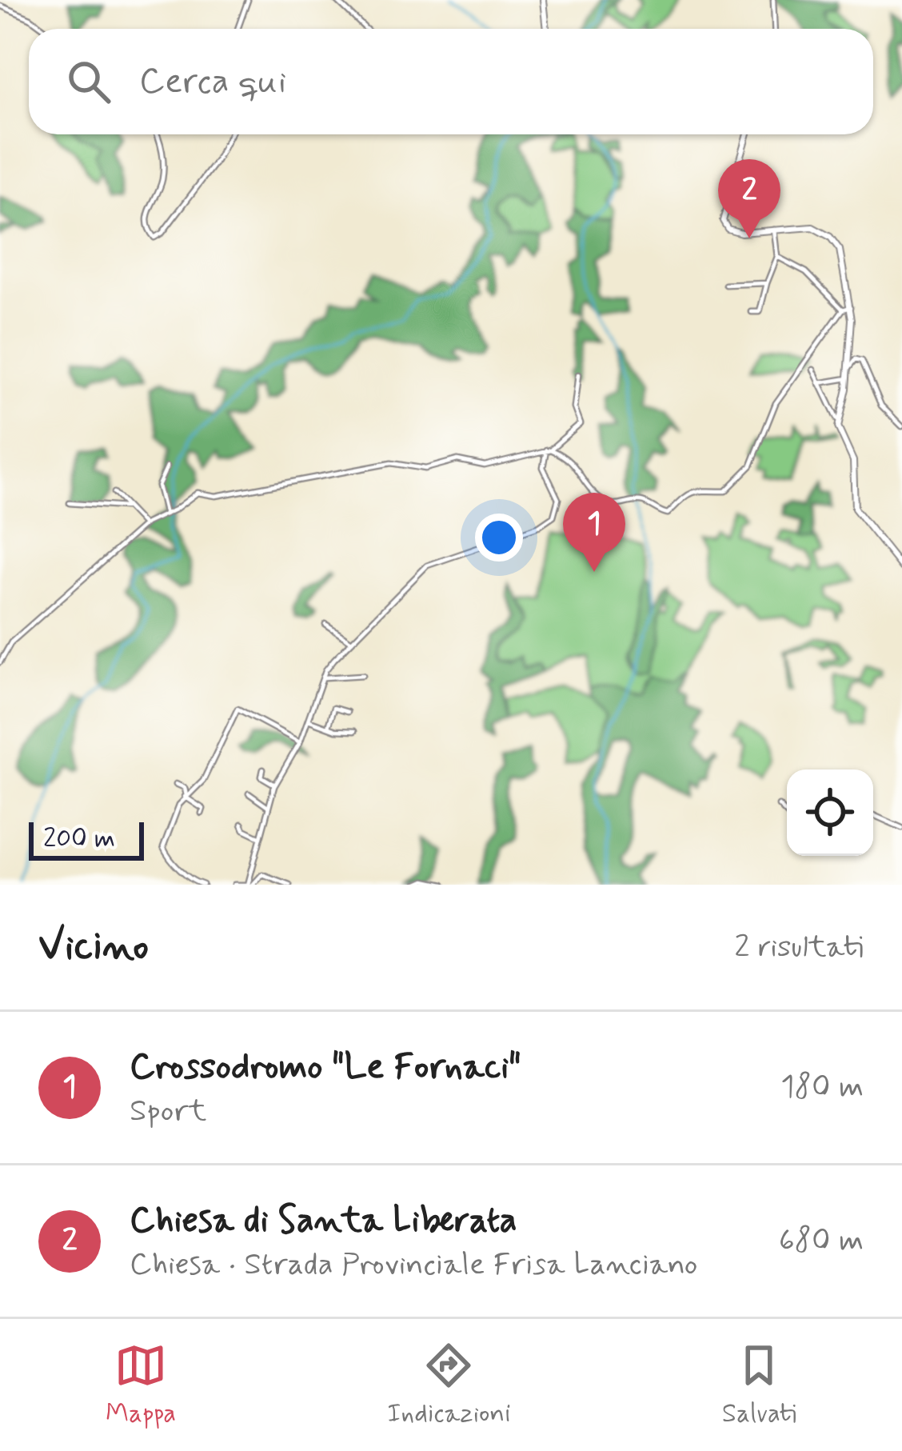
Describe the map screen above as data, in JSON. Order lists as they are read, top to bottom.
{
  "scale_bar": "200 m",
  "page": {
    "search": "Cerca qui",
    "pins": ["2", "1"],
    "scale": "200 m",
    "heading": ["Vicino", "2 risultati"],
    "list": [
      {
        "mark": "1",
        "name": "Crossodromo \"Le Fornaci\"",
        "note": "Sport",
        "value": "180 m"
      },
      {
        "mark": "2",
        "name": "Chiesa di Santa Liberata",
        "note": "Chiesa · Strada Provinciale Frisa Lanciano",
        "value": "680 m"
      }
    ],
    "nav": ["Mappa", "Indicazioni", "Salvati"]
  }
}
